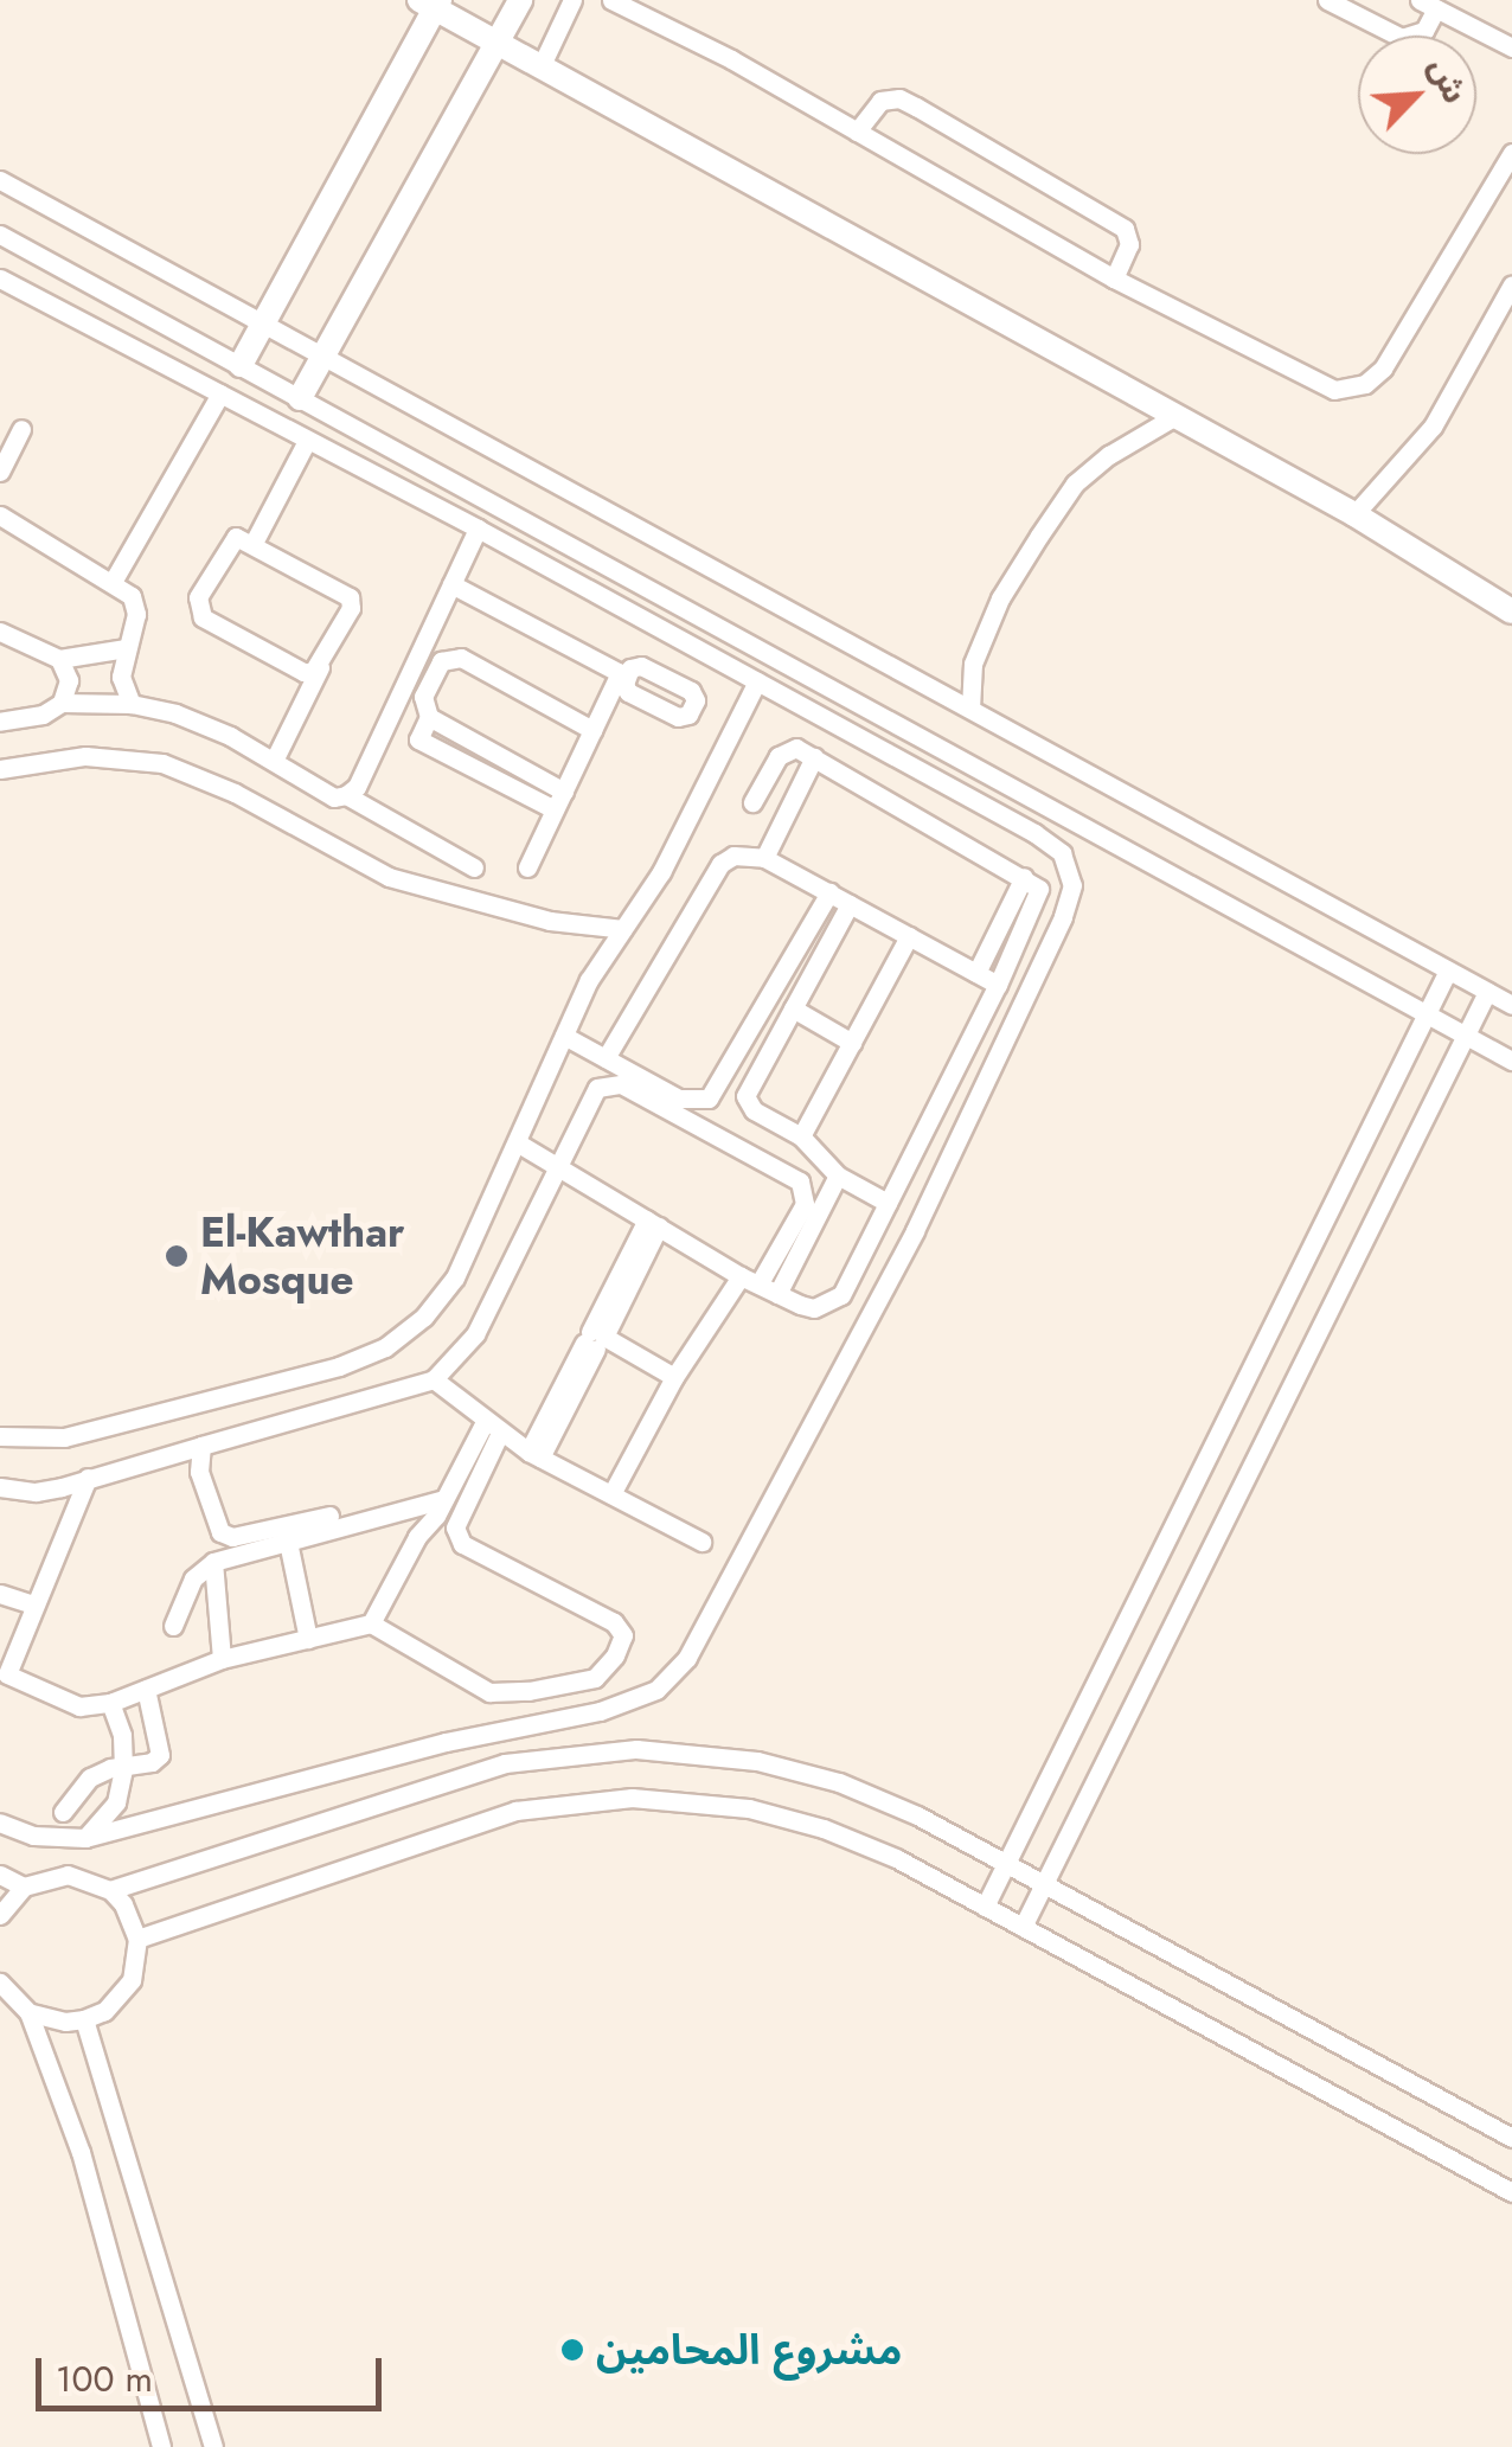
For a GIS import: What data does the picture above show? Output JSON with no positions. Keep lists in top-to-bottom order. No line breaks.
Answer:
{"places":["El-Kawthar Mosque","مشروع المحامين"],"scale_bar":"100 m","north":"top right"}
